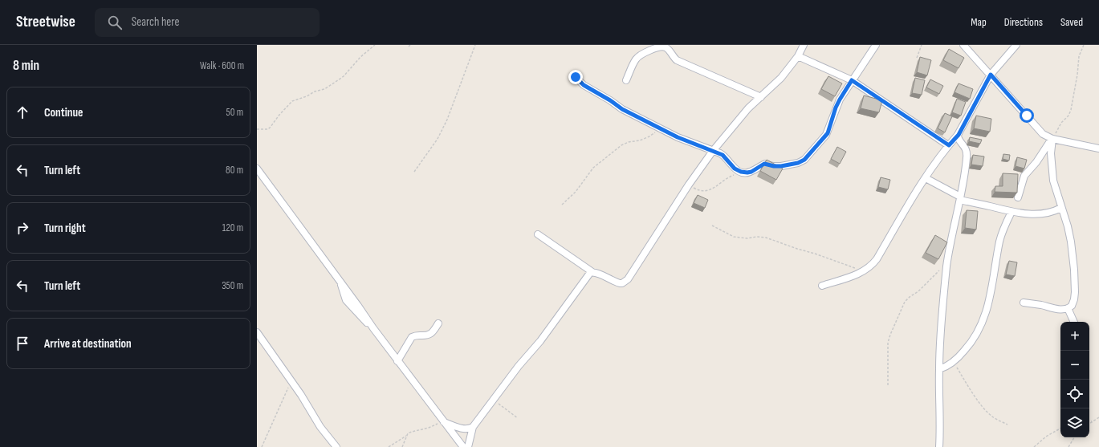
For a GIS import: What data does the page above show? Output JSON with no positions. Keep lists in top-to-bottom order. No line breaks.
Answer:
{"page":{"header":"Streetwise","search":"Search here","nav":["Map","Directions","Saved"],"heading":["8 min","Walk · 600 m"],"list":[["Continue","50 m"],["Turn left","80 m"],["Turn right","120 m"],["Turn left","350 m"],"Arrive at destination"],"map_buttons":["+","−"]}}
